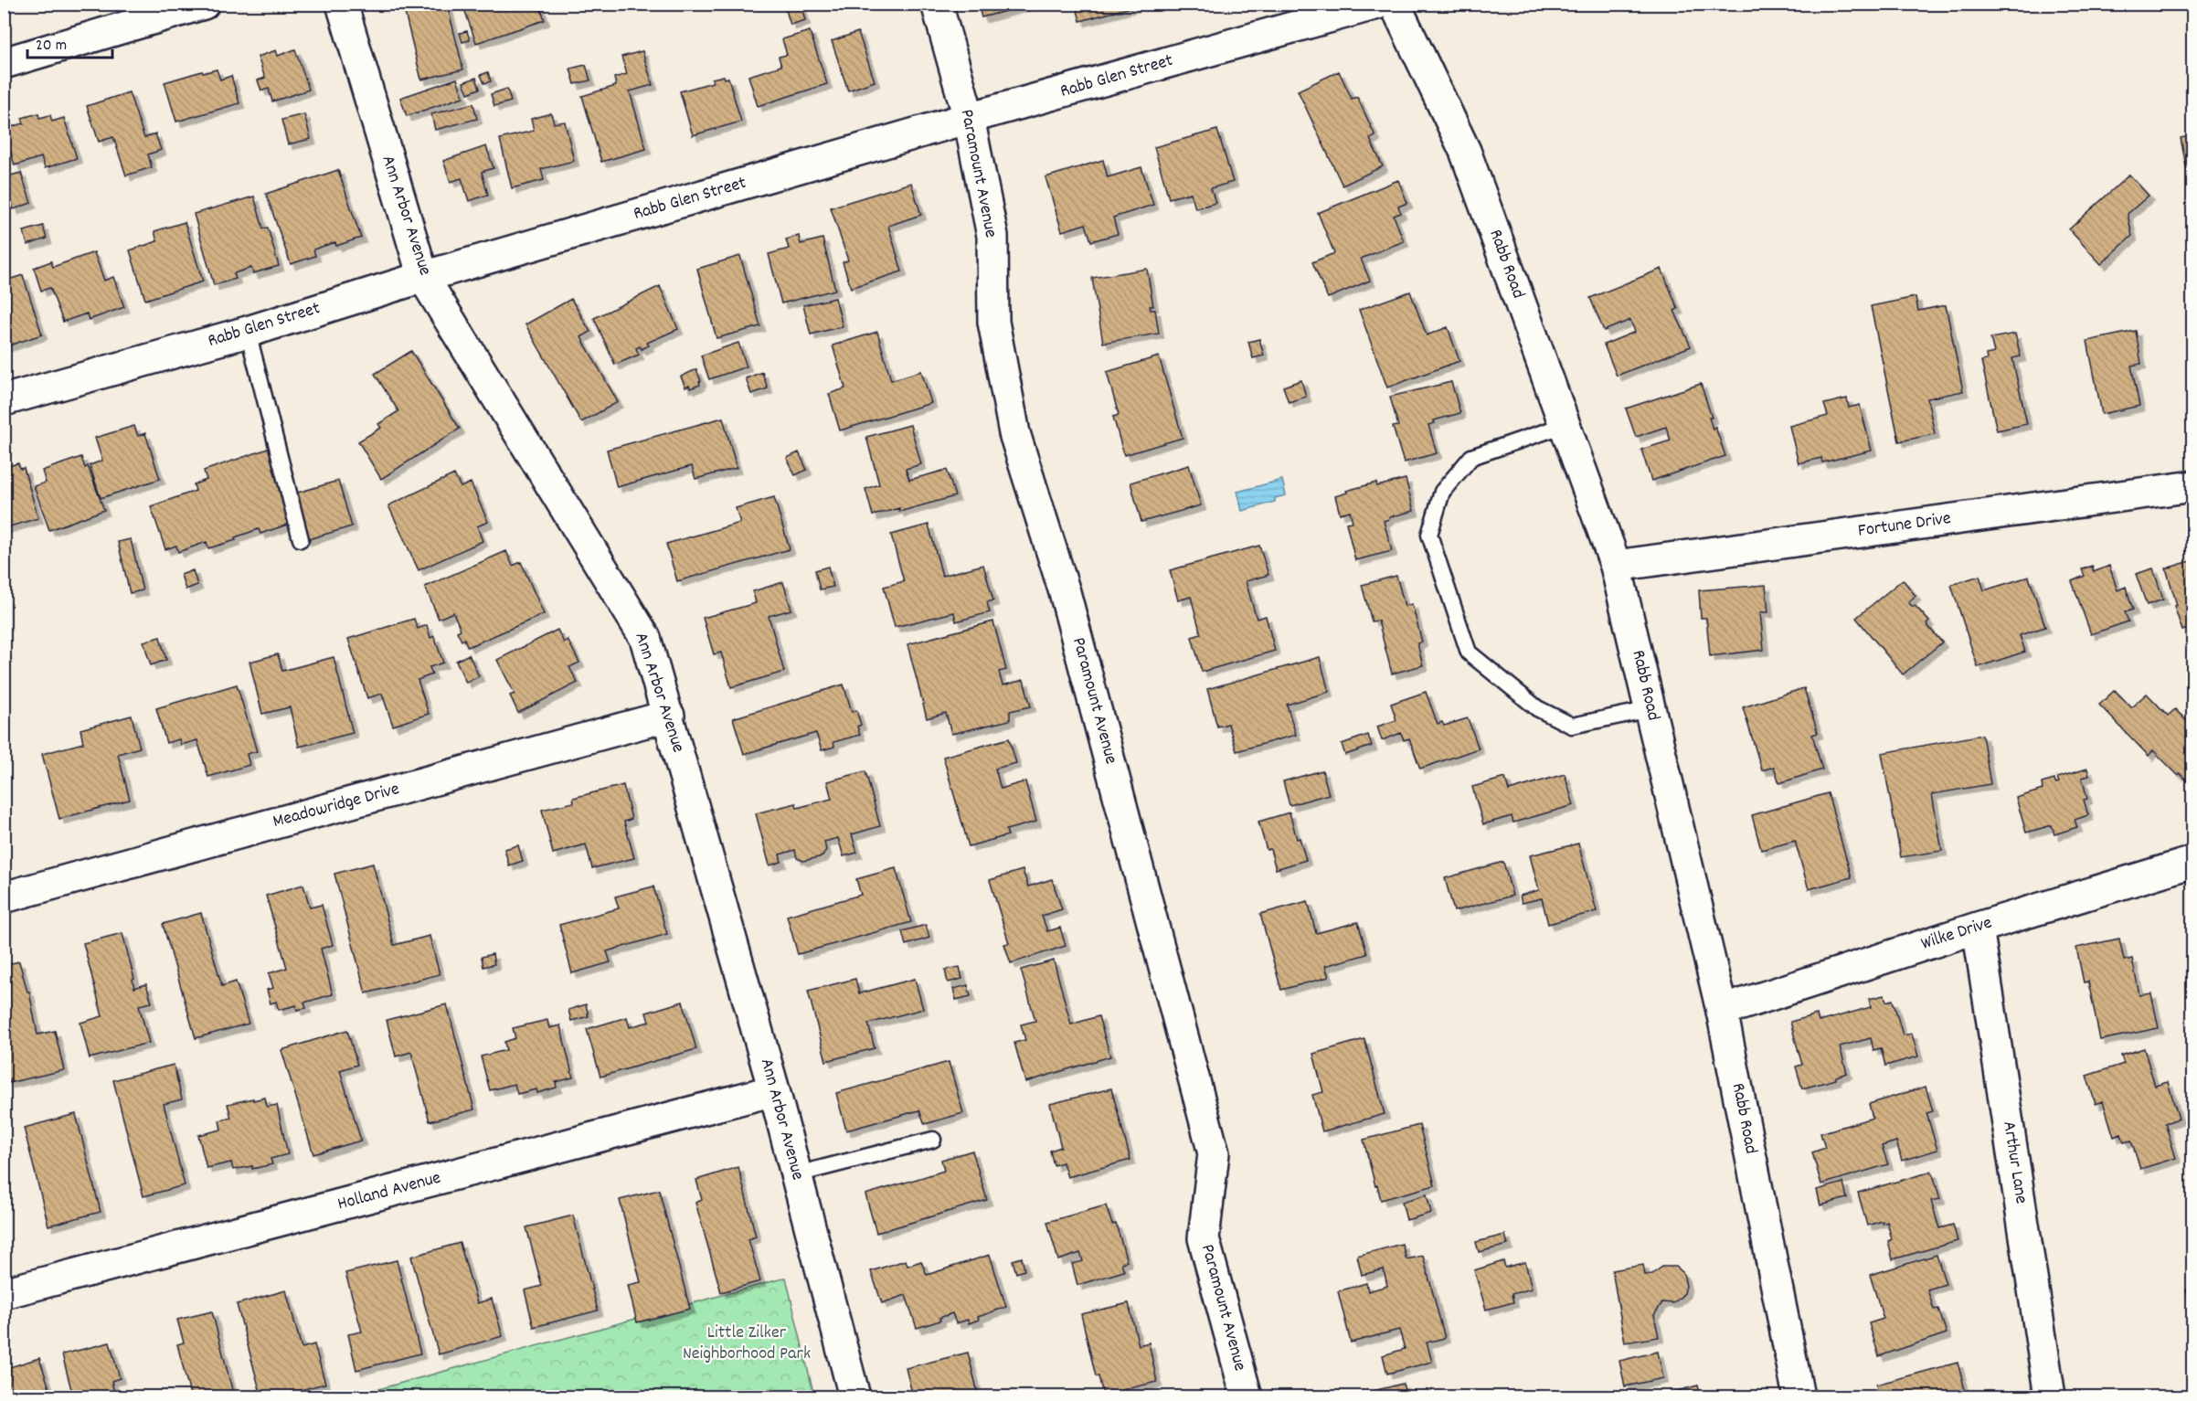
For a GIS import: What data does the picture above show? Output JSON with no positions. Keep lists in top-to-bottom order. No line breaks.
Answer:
{"streets":{"street":["Rabb Glen Street","Paramount Avenue","Ann Arbor Avenue","Rabb Road","Fortune Drive","Meadowridge Drive","Wilke Drive","Arthur Lane","Holland Avenue"]},"crossings":[["Rabb Glen Street","Paramount Avenue"],["Rabb Glen Street","Ann Arbor Avenue"],["Ann Arbor Avenue","Meadowridge Drive"],["Ann Arbor Avenue","Holland Avenue"],["Rabb Road","Fortune Drive"],["Rabb Road","Wilke Drive"],["Wilke Drive","Arthur Lane"]],"parks":["Little Zilker Neighborhood Park"],"scale_bar":"20 m"}
